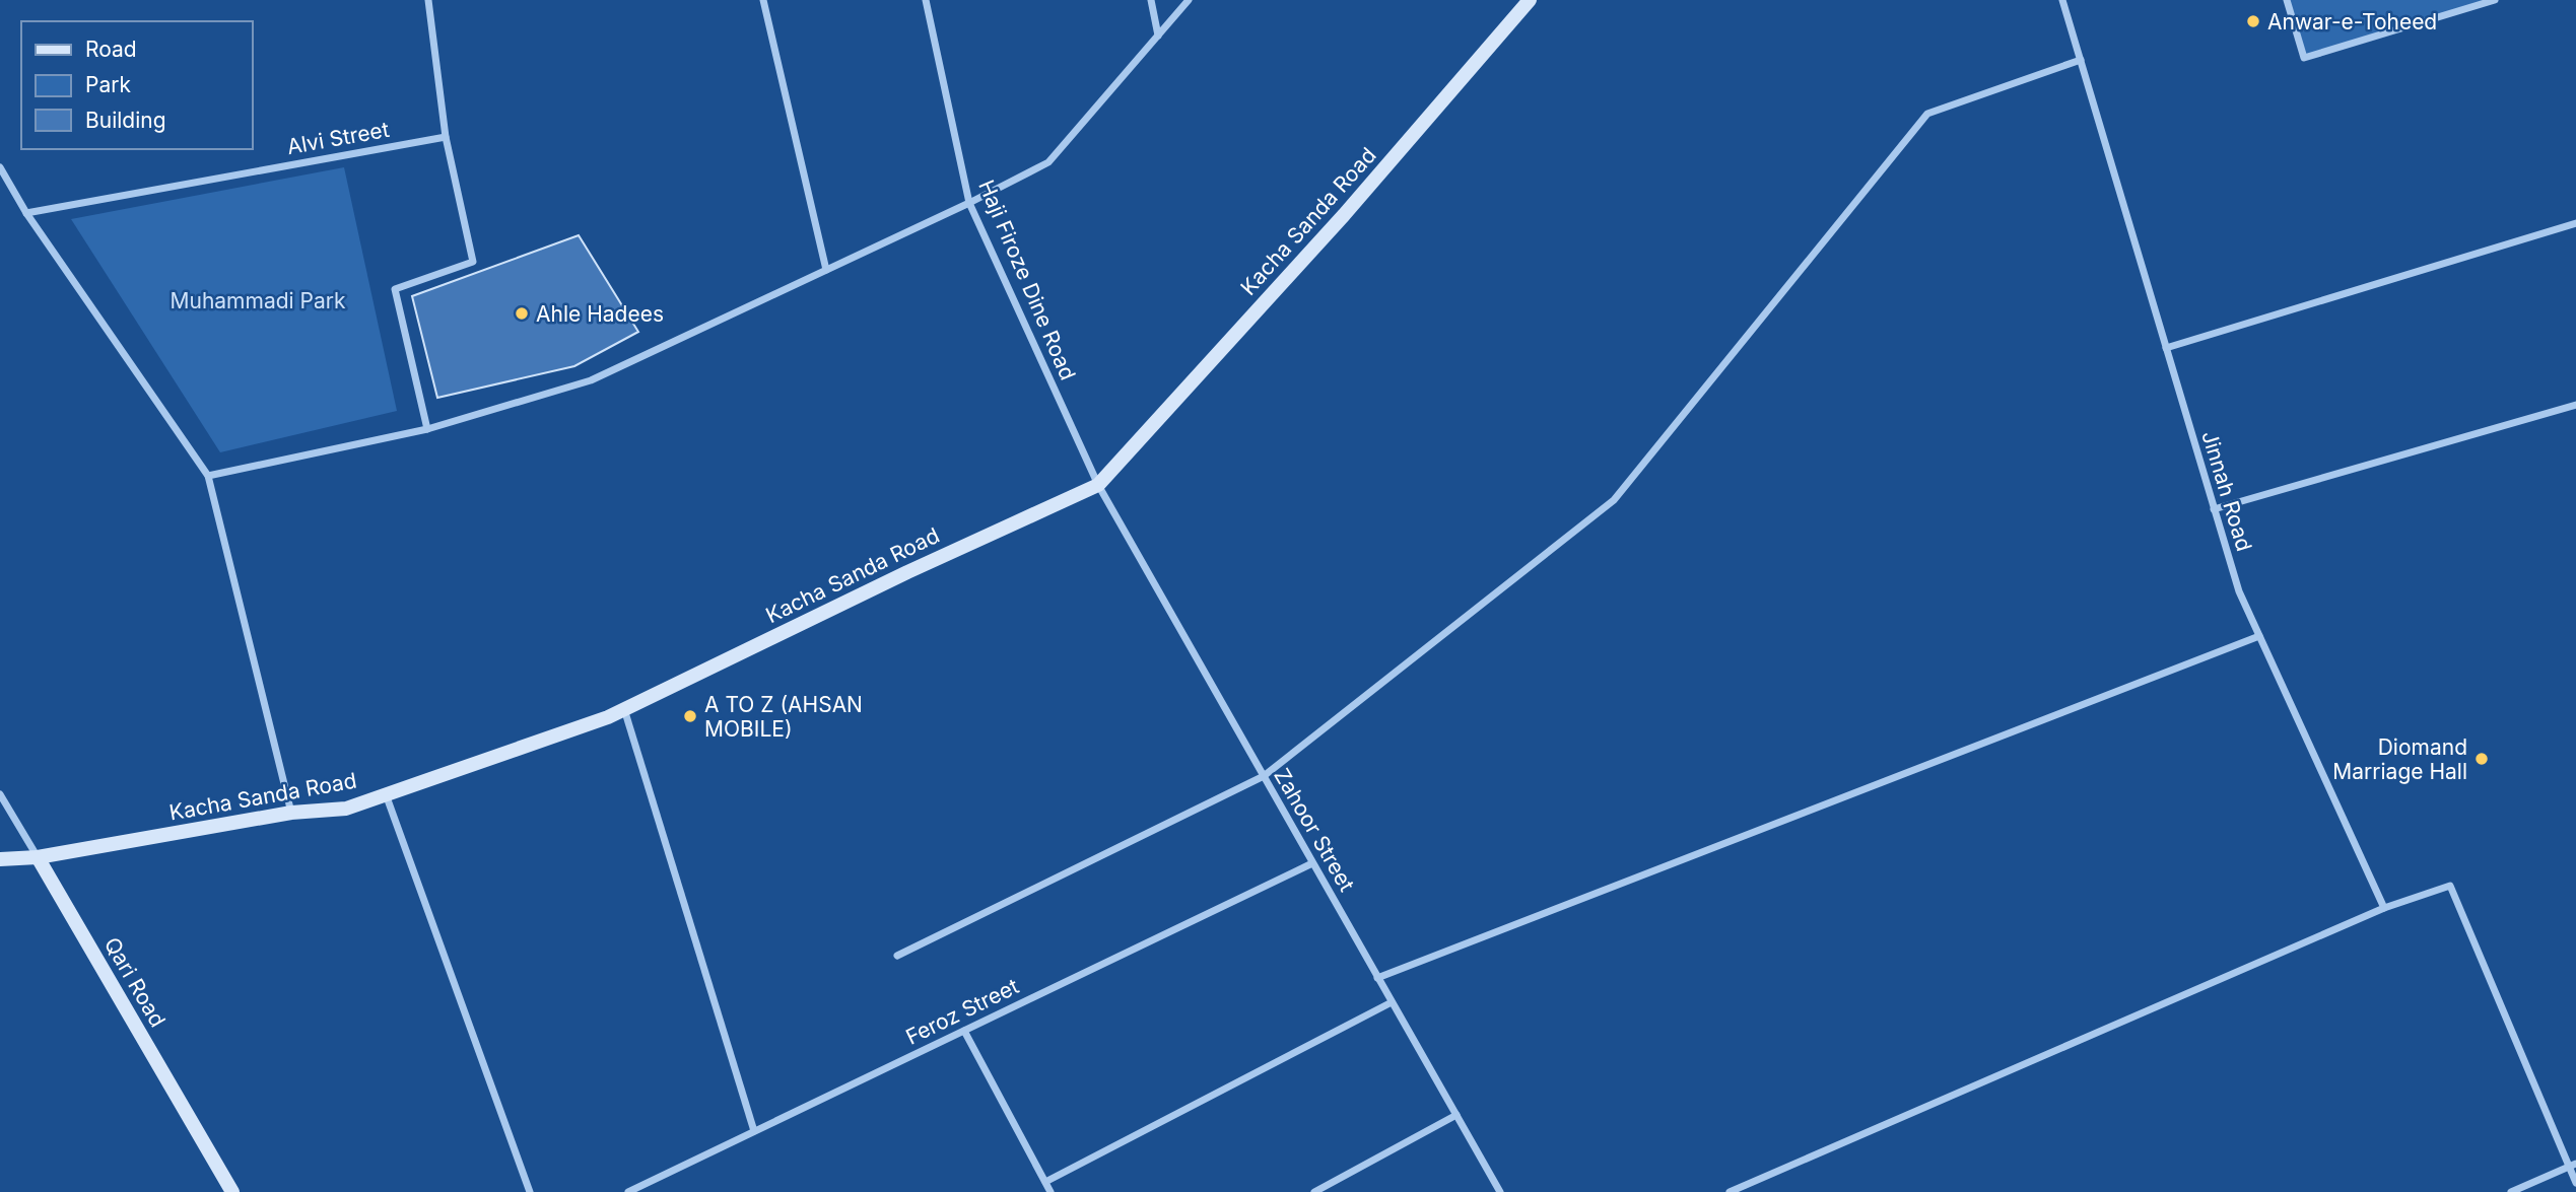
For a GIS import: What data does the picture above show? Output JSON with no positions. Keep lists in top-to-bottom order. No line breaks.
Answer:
{"streets":{"main road":["Kacha Sanda Road","Qari Road"],"street":["Alvi Street","Haji Firoze Dine Road","Jinnah Road","Zahoor Street","Feroz Street"]},"crossings":[["Kacha Sanda Road","Haji Firoze Dine Road"],["Kacha Sanda Road","Zahoor Street"],["Kacha Sanda Road","Qari Road"],["Haji Firoze Dine Road","Zahoor Street"],["Zahoor Street","Feroz Street"]],"parks":["Muhammadi Park"],"places":["Anwar-e-Toheed","Ahle Hadees","A TO Z (AHSAN MOBILE)","Diomand Marriage Hall"],"legend":["Road","Park","Building"]}
